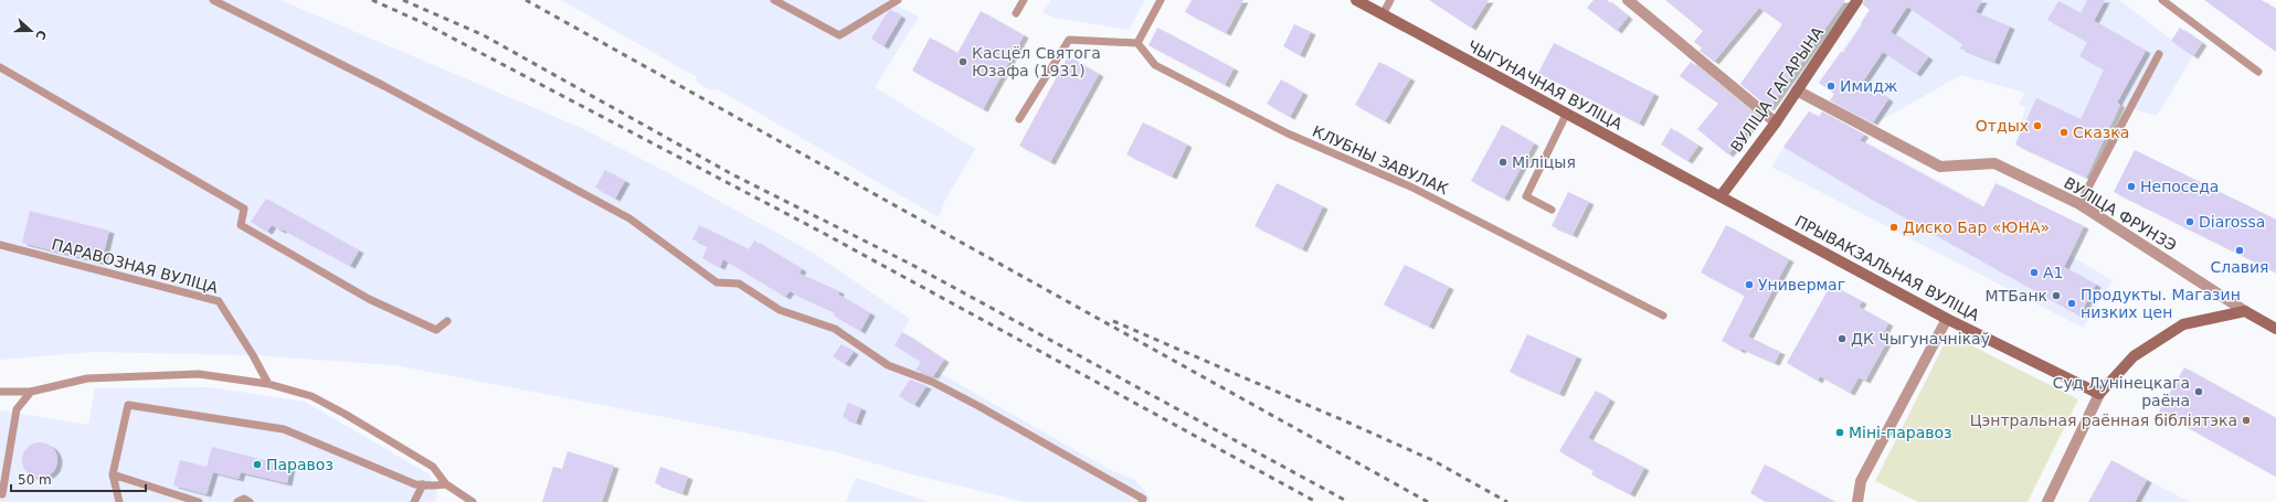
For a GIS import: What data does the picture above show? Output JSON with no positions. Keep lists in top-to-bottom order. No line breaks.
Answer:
{"streets":{"street":["ЧЫГУНАЧНАЯ ВУЛІЦА","ВУЛІЦА ГАГАРЫНА","ВУЛІЦА ФРУНЗЭ","ПРЫВАКЗАЛЬНАЯ ВУЛІЦА"],"lane":["КЛУБНЫ ЗАВУЛАК","ПАРАВОЗНАЯ ВУЛІЦА"]},"crossings":[["ЧЫГУНАЧНАЯ ВУЛІЦА","ВУЛІЦА ГАГАРЫНА"],["ЧЫГУНАЧНАЯ ВУЛІЦА","ПРЫВАКЗАЛЬНАЯ ВУЛІЦА"],["ВУЛІЦА ГАГАРЫНА","ВУЛІЦА ФРУНЗЭ"],["ВУЛІЦА ГАГАРЫНА","ПРЫВАКЗАЛЬНАЯ ВУЛІЦА"]],"places":["Касцёл Святога Юзафа (1931)","Имидж","Отдых","Сказка","Міліцыя","Непоседа","Diarossa","Диско Бар «ЮНА»","Славия","A1","Универмаг","МТБанк","Продукты. Магазин низких цен","ДК Чыгуначнікаў","Суд Лунінецкага раёна","Цэнтральная раённая бібліятэка","Міні-паравоз","Паравоз"],"scale_bar":"50 m","north":"right"}
